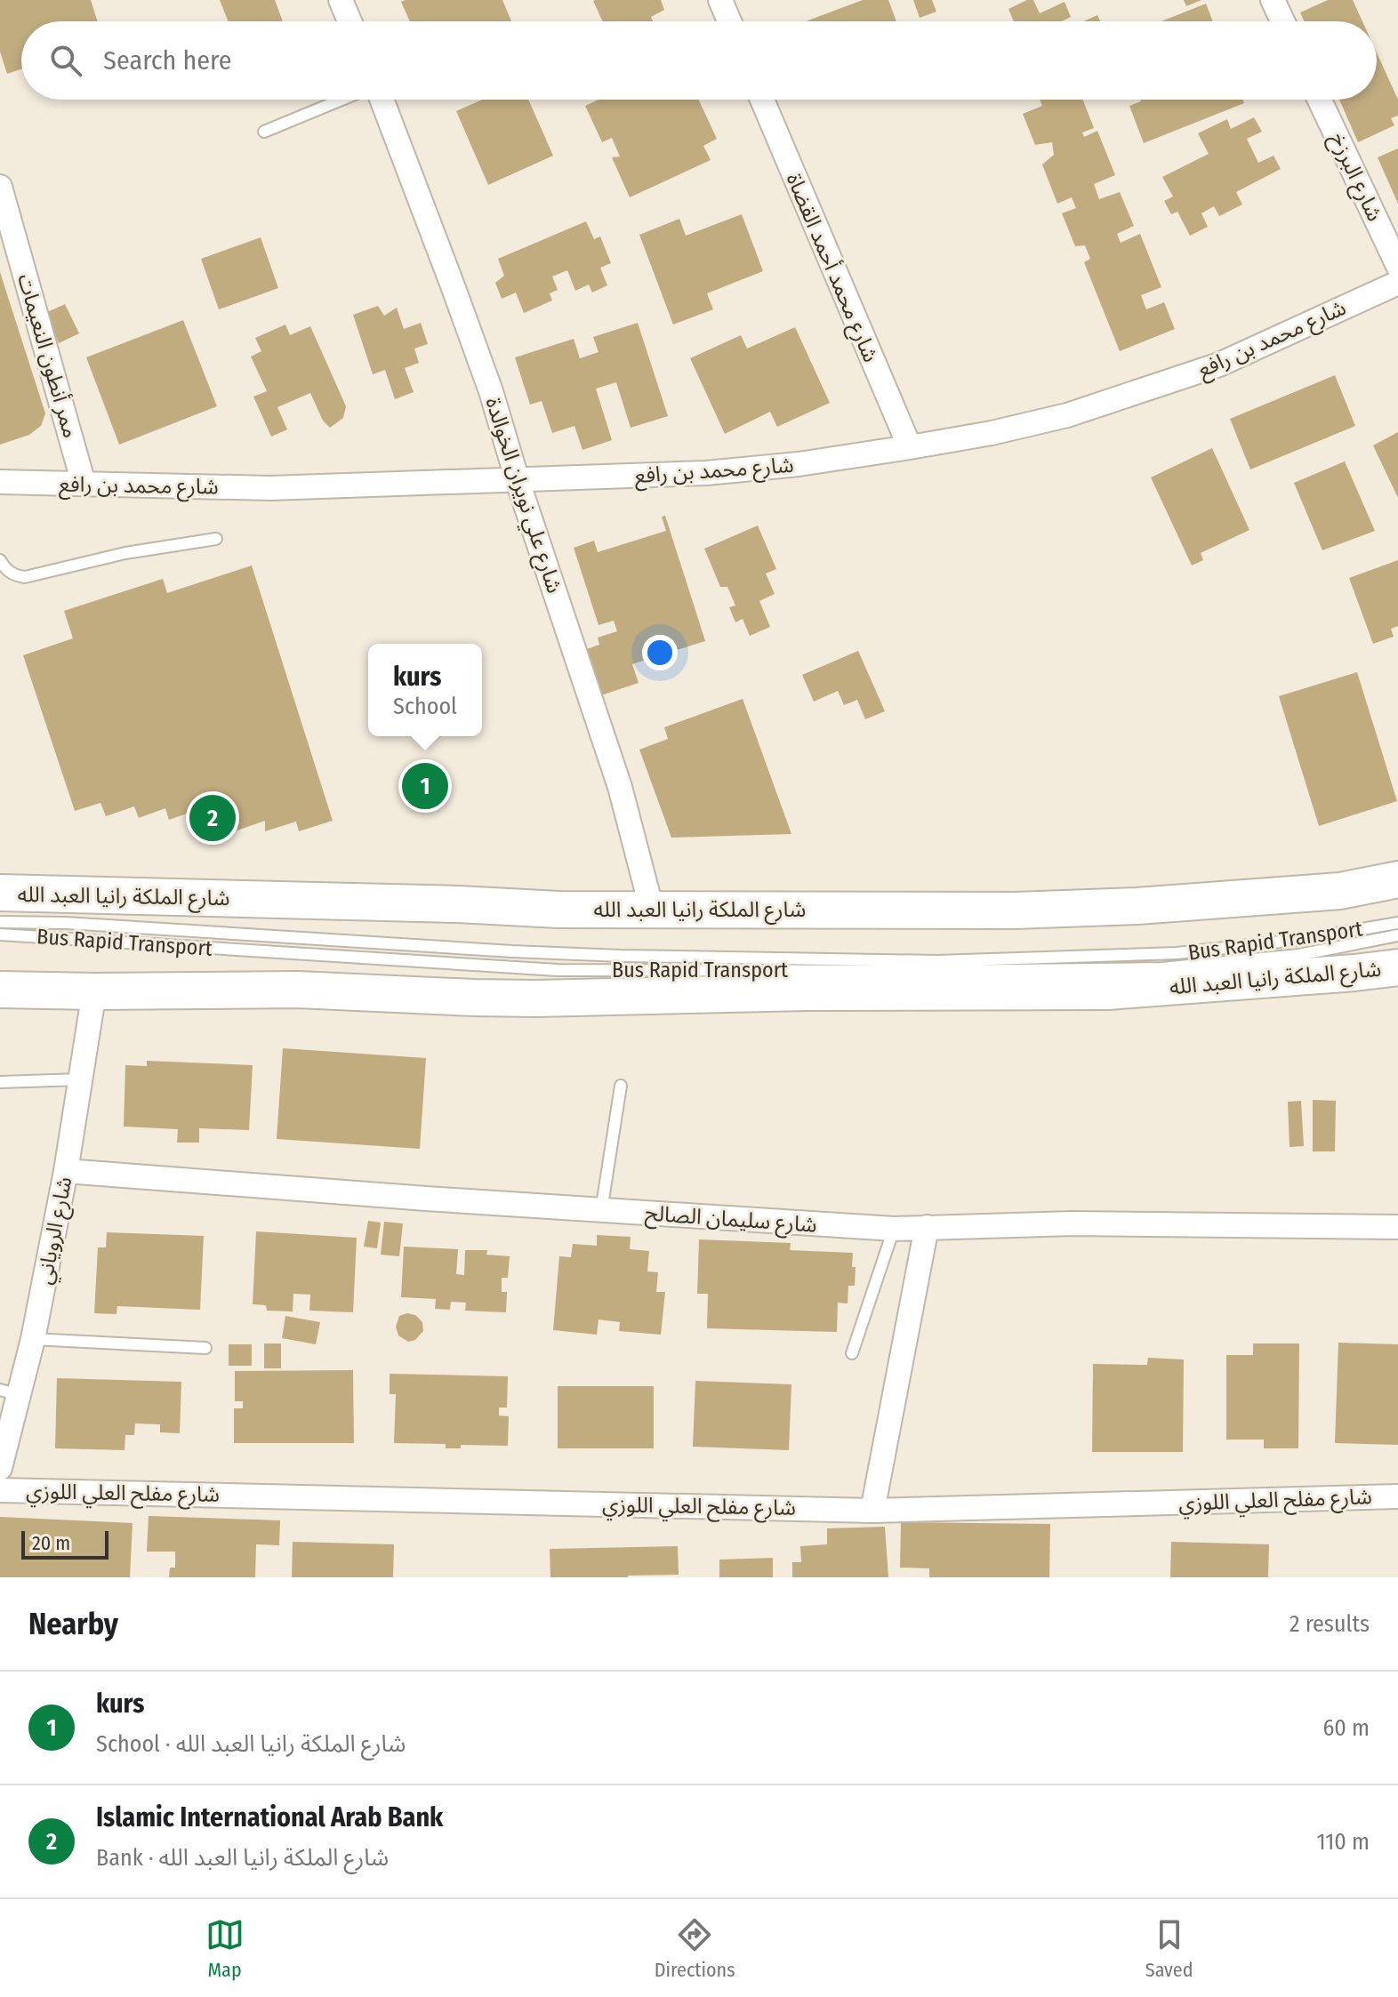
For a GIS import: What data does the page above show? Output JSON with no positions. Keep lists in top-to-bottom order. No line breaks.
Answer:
{"streets":{"main road":["شارع الملكة رانيا العبد الله"],"street":["شارع البرزخ","شارع محمد أحمد القضاة","شارع محمد بن رافع","ممر أنطون النعيمات","شارع علي نويران الخوالدة","شارع سليمان الصالح","شارع الروياني","شارع مفلح العلي اللوزي"],"lane":["Bus Rapid Transport"]},"crossings":[["شارع محمد أحمد القضاة","شارع محمد بن رافع"],["شارع محمد بن رافع","ممر أنطون النعيمات"],["شارع محمد بن رافع","شارع علي نويران الخوالدة"],["شارع علي نويران الخوالدة","شارع الملكة رانيا العبد الله"],["شارع الملكة رانيا العبد الله","Bus Rapid Transport"],["شارع الملكة رانيا العبد الله","شارع الروياني"],["شارع سليمان الصالح","شارع الروياني"]],"scale_bar":"20 m","page":{"search":"Search here","popup":["kurs","School"],"pins":["1","2"],"scale":"20 m","heading":["Nearby","2 results"],"list":[{"mark":"1","name":"kurs","note":"School · شارع الملكة رانيا العبد الله","value":"60 m"},{"mark":"2","name":"Islamic International Arab Bank","note":"Bank · شارع الملكة رانيا العبد الله","value":"110 m"}],"nav":["Map","Directions","Saved"]}}
